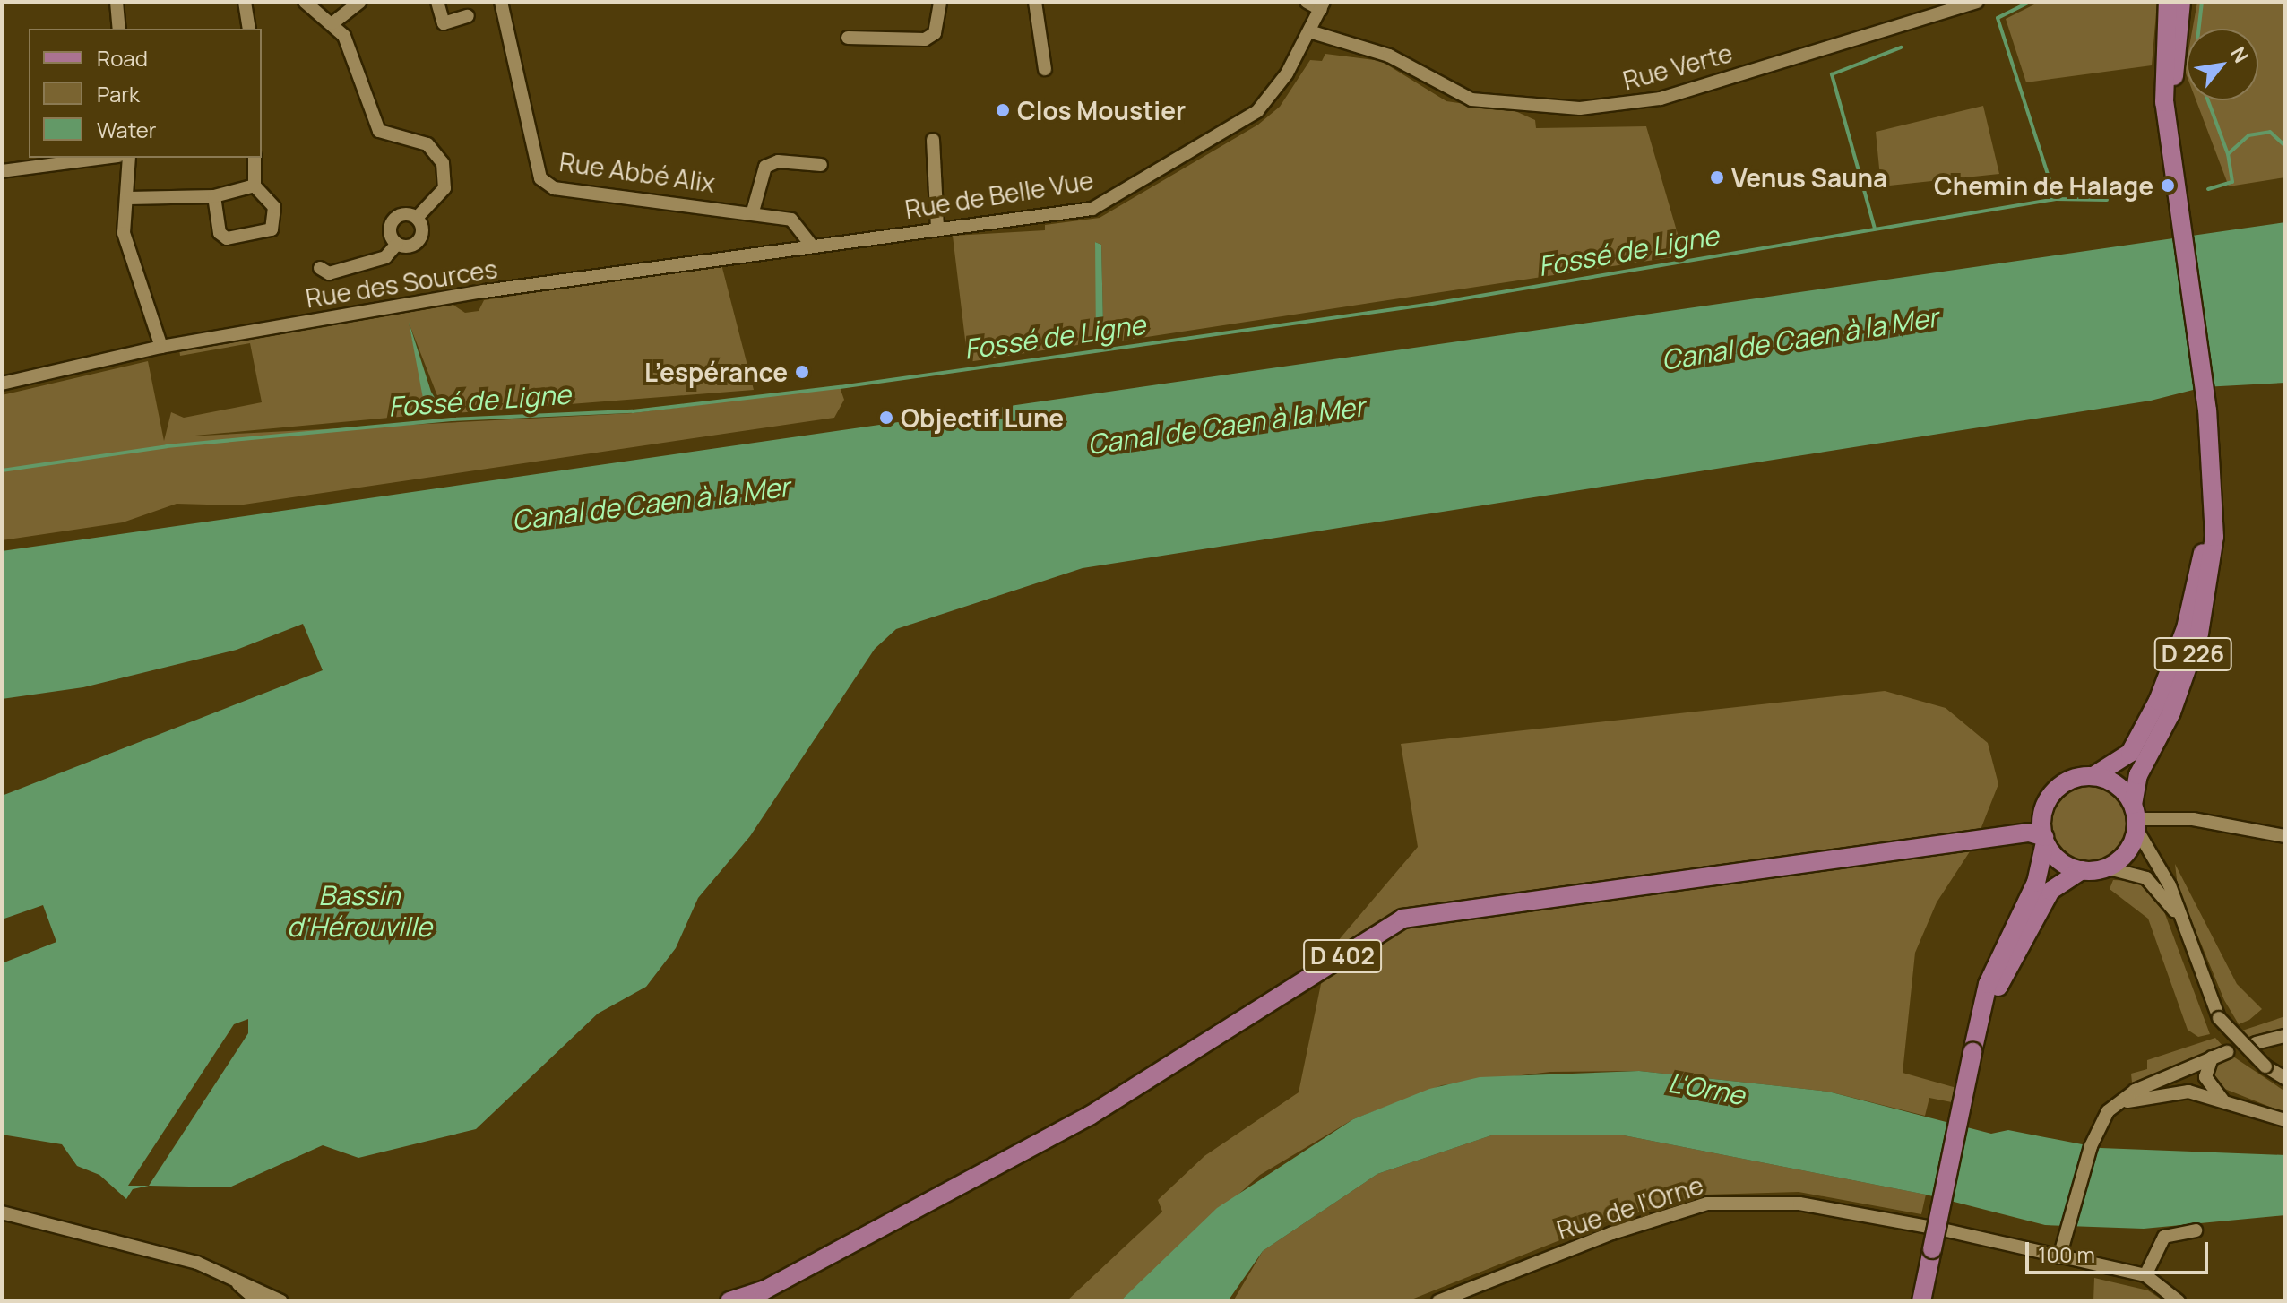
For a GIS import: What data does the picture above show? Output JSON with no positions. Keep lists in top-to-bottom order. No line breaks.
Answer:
{"streets":{"main road":["D 226","D 402"],"street":["Rue Verte","Rue Abbé Alix","Rue de Belle Vue","Rue des Sources","Rue de l'Orne"]},"crossings":[["Rue Verte","Rue de Belle Vue"],["Rue Abbé Alix","Rue de Belle Vue"],["Rue Abbé Alix","Rue des Sources"],["Rue de Belle Vue","Rue des Sources"],["D 226","D 402"]],"water":["Fossé de Ligne","Canal de Caen à la Mer","Bassin d'Hérouville","L'Orne"],"places":["Clos Moustier","Venus Sauna","Chemin de Halage","L’espérance","Objectif Lune"],"legend":["Road","Park","Water"],"scale_bar":"100 m","north":"top right"}
